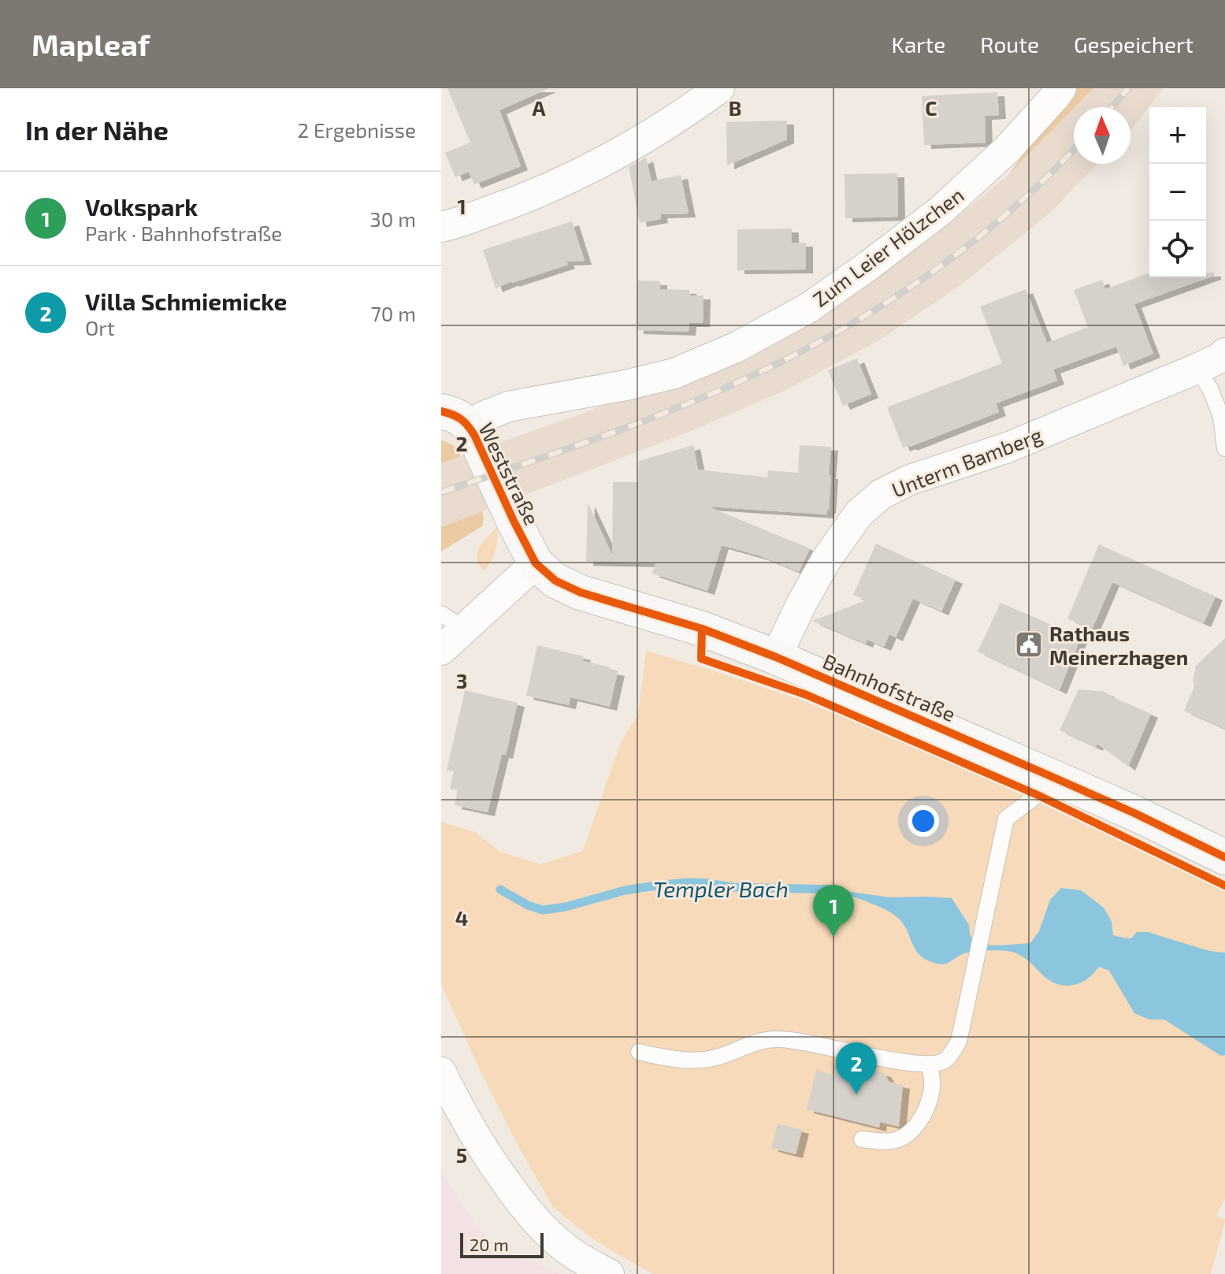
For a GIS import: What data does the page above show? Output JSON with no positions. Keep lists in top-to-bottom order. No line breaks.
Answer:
{"streets":{"main road":["Weststraße","Bahnhofstraße"],"street":["Zum Leier Hölzchen","Unterm Bamberg"]},"crossings":[["Zum Leier Hölzchen","Weststraße"],["Unterm Bamberg","Bahnhofstraße"],["Weststraße","Bahnhofstraße"]],"water":["Templer Bach"],"places":{"public building":["Rathaus Meinerzhagen"]},"scale_bar":"20 m","north":"top","page":{"header":"Mapleaf","nav":["Karte","Route","Gespeichert"],"heading":["In der Nähe","2 Ergebnisse"],"map_buttons":["+","−"],"list":[{"mark":"1","name":"Volkspark","note":"Park · Bahnhofstraße","value":"30 m"},{"mark":"2","name":"Villa Schmiemicke","note":"Ort","value":"70 m"}],"pins":["1","2"],"scale":"20 m"},"grid":{"columns":["A","B","C"],"rows":["1","2","3","4","5"]}}
